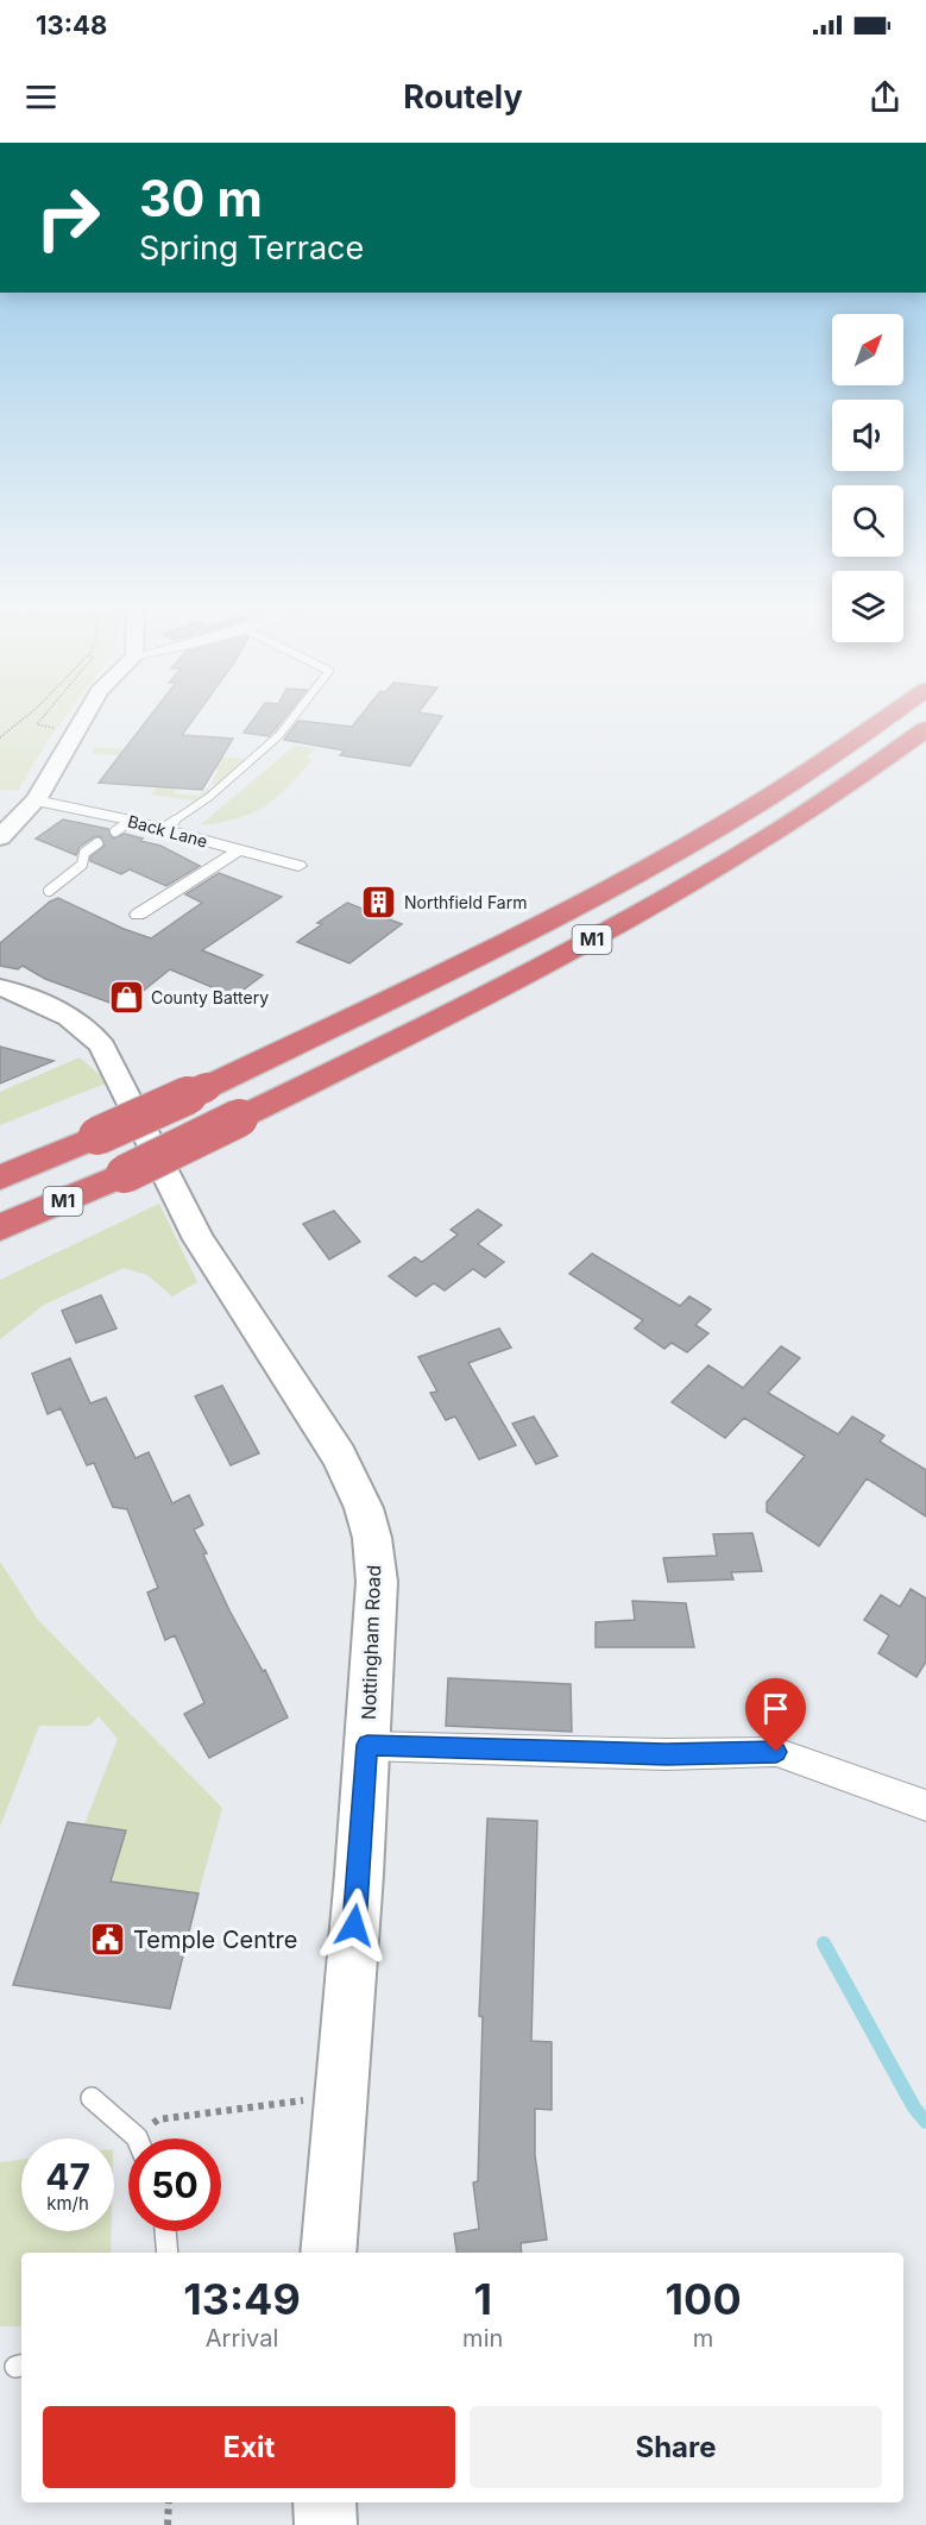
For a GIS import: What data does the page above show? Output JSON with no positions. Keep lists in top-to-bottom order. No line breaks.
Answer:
{"streets":{"highway":["M1"],"main road":["Nottingham Road"],"street":["Back Lane"]},"places":{"building":["Northfield Farm"],"shop":["County Battery"],"public building":["Temple Centre"]},"north":"top right","page":{"status":"13:48","header":"Routely","turn":["30 m","Spring Terrace"],"speed":"47 km/h","limit":"50","eta":["13:49","Arrival","1","min","100","m"],"buttons":["Exit","Share"]}}
